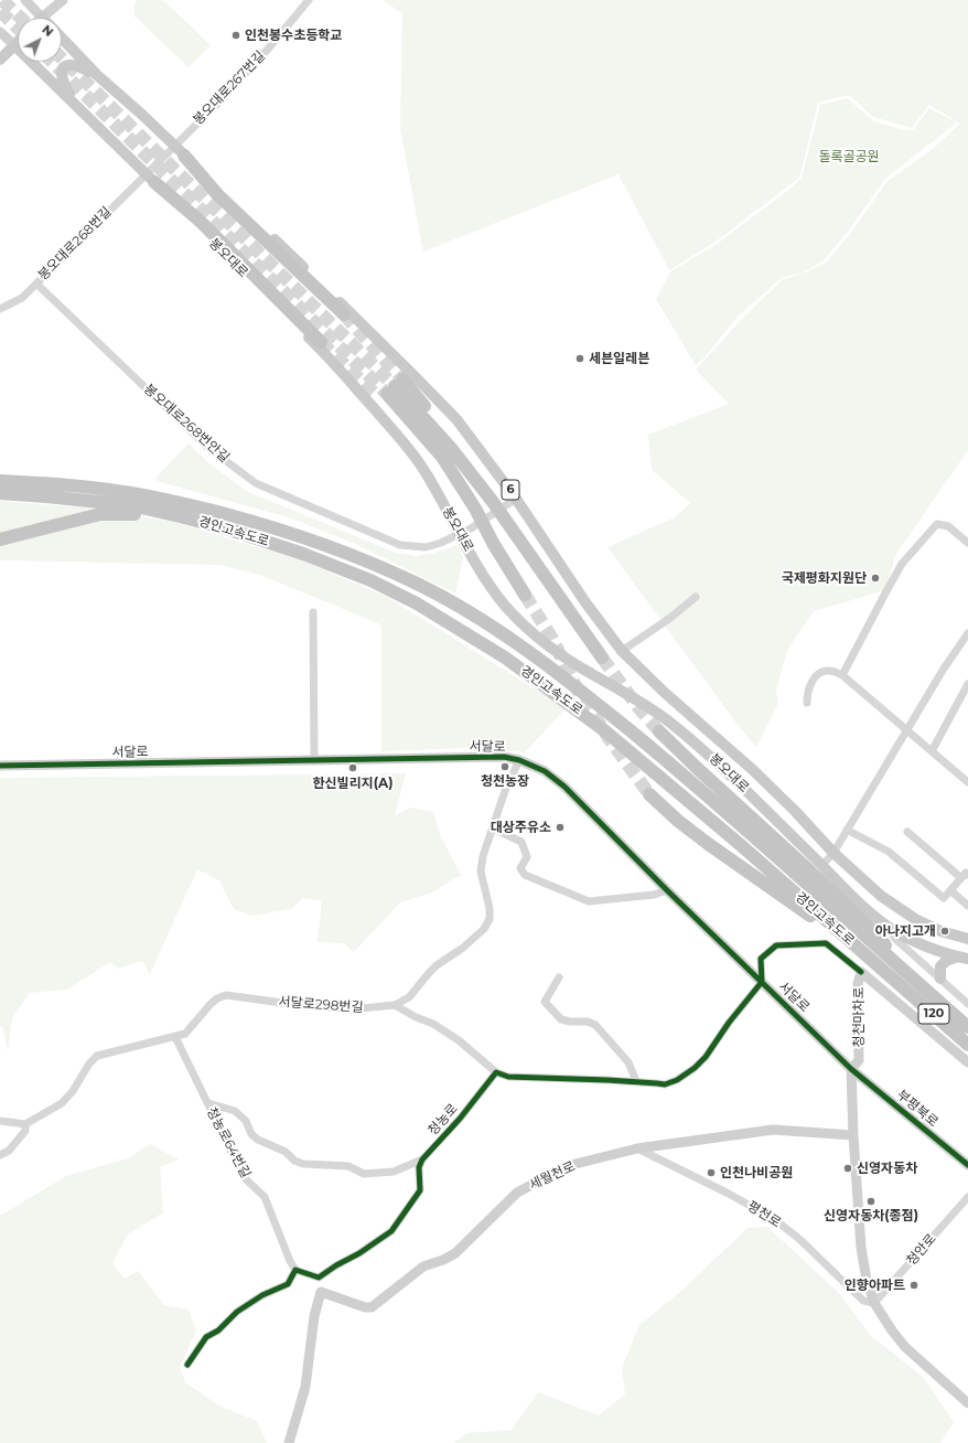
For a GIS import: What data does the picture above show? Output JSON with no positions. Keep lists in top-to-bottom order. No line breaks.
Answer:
{"streets":{"highway":["봉오대로","경인고속도로","120"],"main road":["6"],"street":["봉오대로267번길","봉오대로268번길","봉오대로268번안길","서달로","서달로298번길","청천마차로","부평북로","청농로","청농로64번길","세월천로","평천로","청안로"]},"crossings":[["봉오대로267번길","봉오대로268번길"],["봉오대로267번길","봉오대로"],["봉오대로268번길","봉오대로"],["봉오대로268번길","봉오대로268번안길"],["봉오대로","봉오대로268번안길"],["서달로","서달로298번길"],["서달로","청천마차로"],["서달로","부평북로"],["서달로298번길","청농로64번길"],["청천마차로","부평북로"],["세월천로","평천로"],["평천로","청안로"]],"parks":["돌록골공원"],"places":["인천봉수초등학교","세븐일레븐","국제평화지원단","청천농장","한신빌리지(A)","대상주유소","아나지고개","신영자동차","인천나비공원","신영자동차(종점)","인향아파트"],"north":"top right"}
